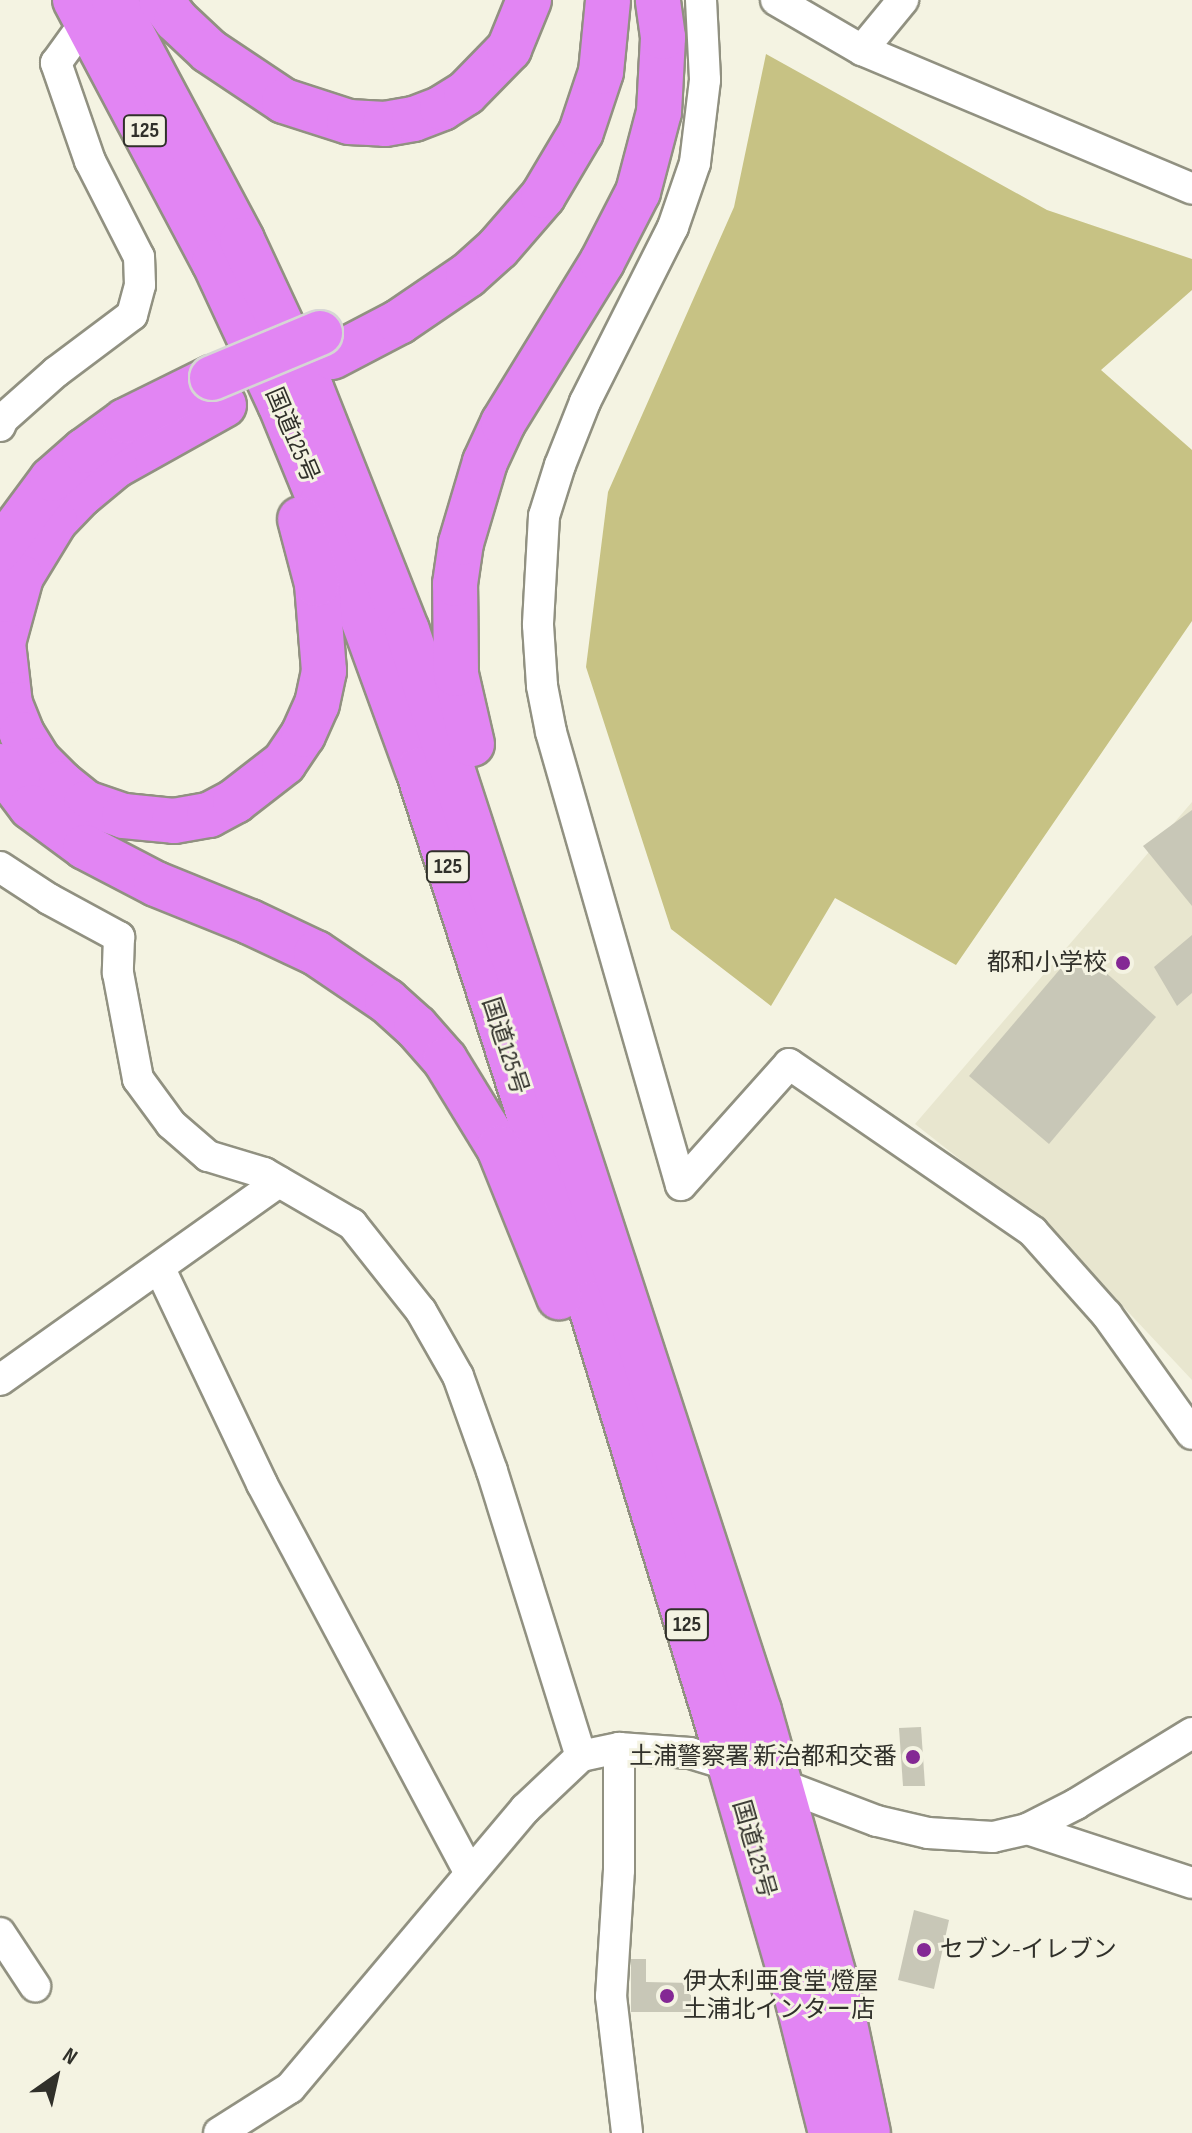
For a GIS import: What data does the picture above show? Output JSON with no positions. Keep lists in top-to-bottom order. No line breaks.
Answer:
{"streets":{"highway":["125","国道125号"]},"places":["都和小学校","土浦警察署 新治都和交番","セブン-イレブン","伊太利亜食堂 燈屋 土浦北インター店"],"north":"top right"}
